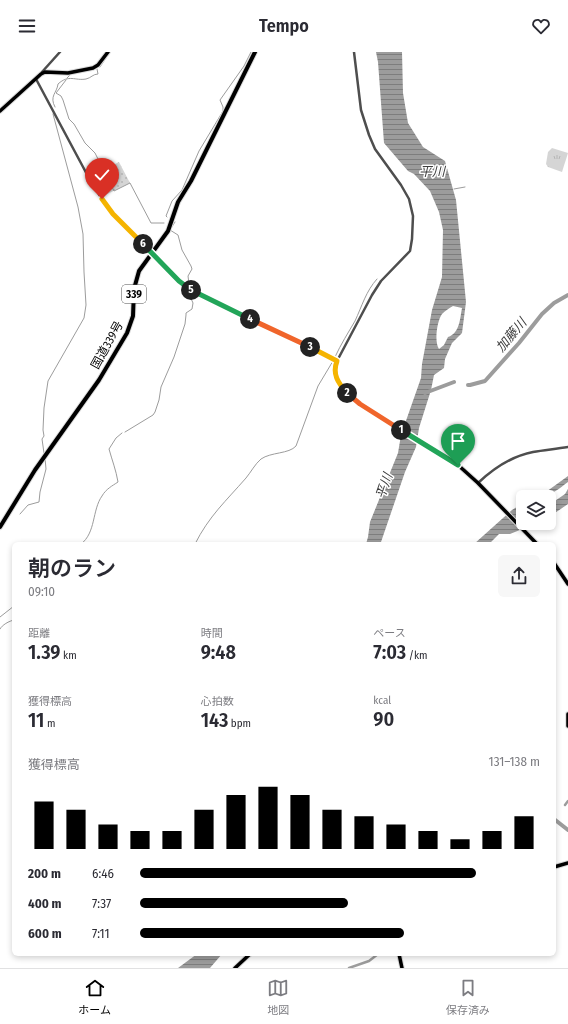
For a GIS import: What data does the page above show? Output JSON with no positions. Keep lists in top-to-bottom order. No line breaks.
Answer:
{"streets":{"highway":["339","国道339号"]},"water":["平川","加藤川"],"page":{"header":"Tempo","pins":["6","5","4","3","2","1"],"heading":["朝のラン","09:10"],"stats":[["距離","1.39 km"],["時間","9:48"],["ペース","7:03 /km"],["獲得標高","11 m"],["心拍数","143 bpm"],["kcal","90"]],"chart":["獲得標高","131–138 m"],"list":[{"name":"200 m","note":"6:46"},{"name":"400 m","note":"7:37"},{"name":"600 m","note":"7:11"}],"tabs":["ホーム","地図","保存済み"]}}
